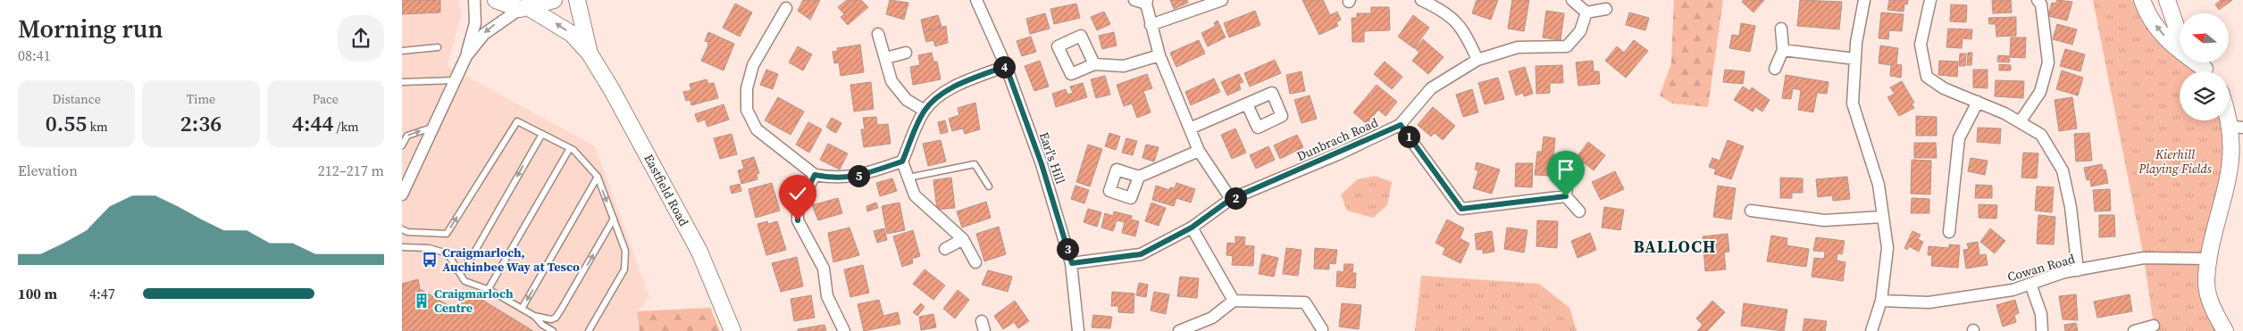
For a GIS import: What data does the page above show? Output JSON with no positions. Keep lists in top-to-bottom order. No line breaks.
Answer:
{"streets":{"street":["Dunbrach Road","Earl's Hill","Eastfield Road","Cowan Road"]},"crossings":[["Dunbrach Road","Earl's Hill"]],"districts":["BALLOCH"],"parks":["Kierhill Playing Fields"],"places":{"bus stop":["Craigmarloch, Auchinbee Way at Tesco"],"building":["Craigmarloch Centre"]},"north":"left","page":{"heading":["Morning run","08:41"],"pins":["4","1","5","2","3"],"stats":[["Distance","0.55 km"],["Time","2:36"],["Pace","4:44 /km"]],"chart":["Elevation","212–217 m"],"list":[{"name":"100 m","note":"4:47"}]}}
